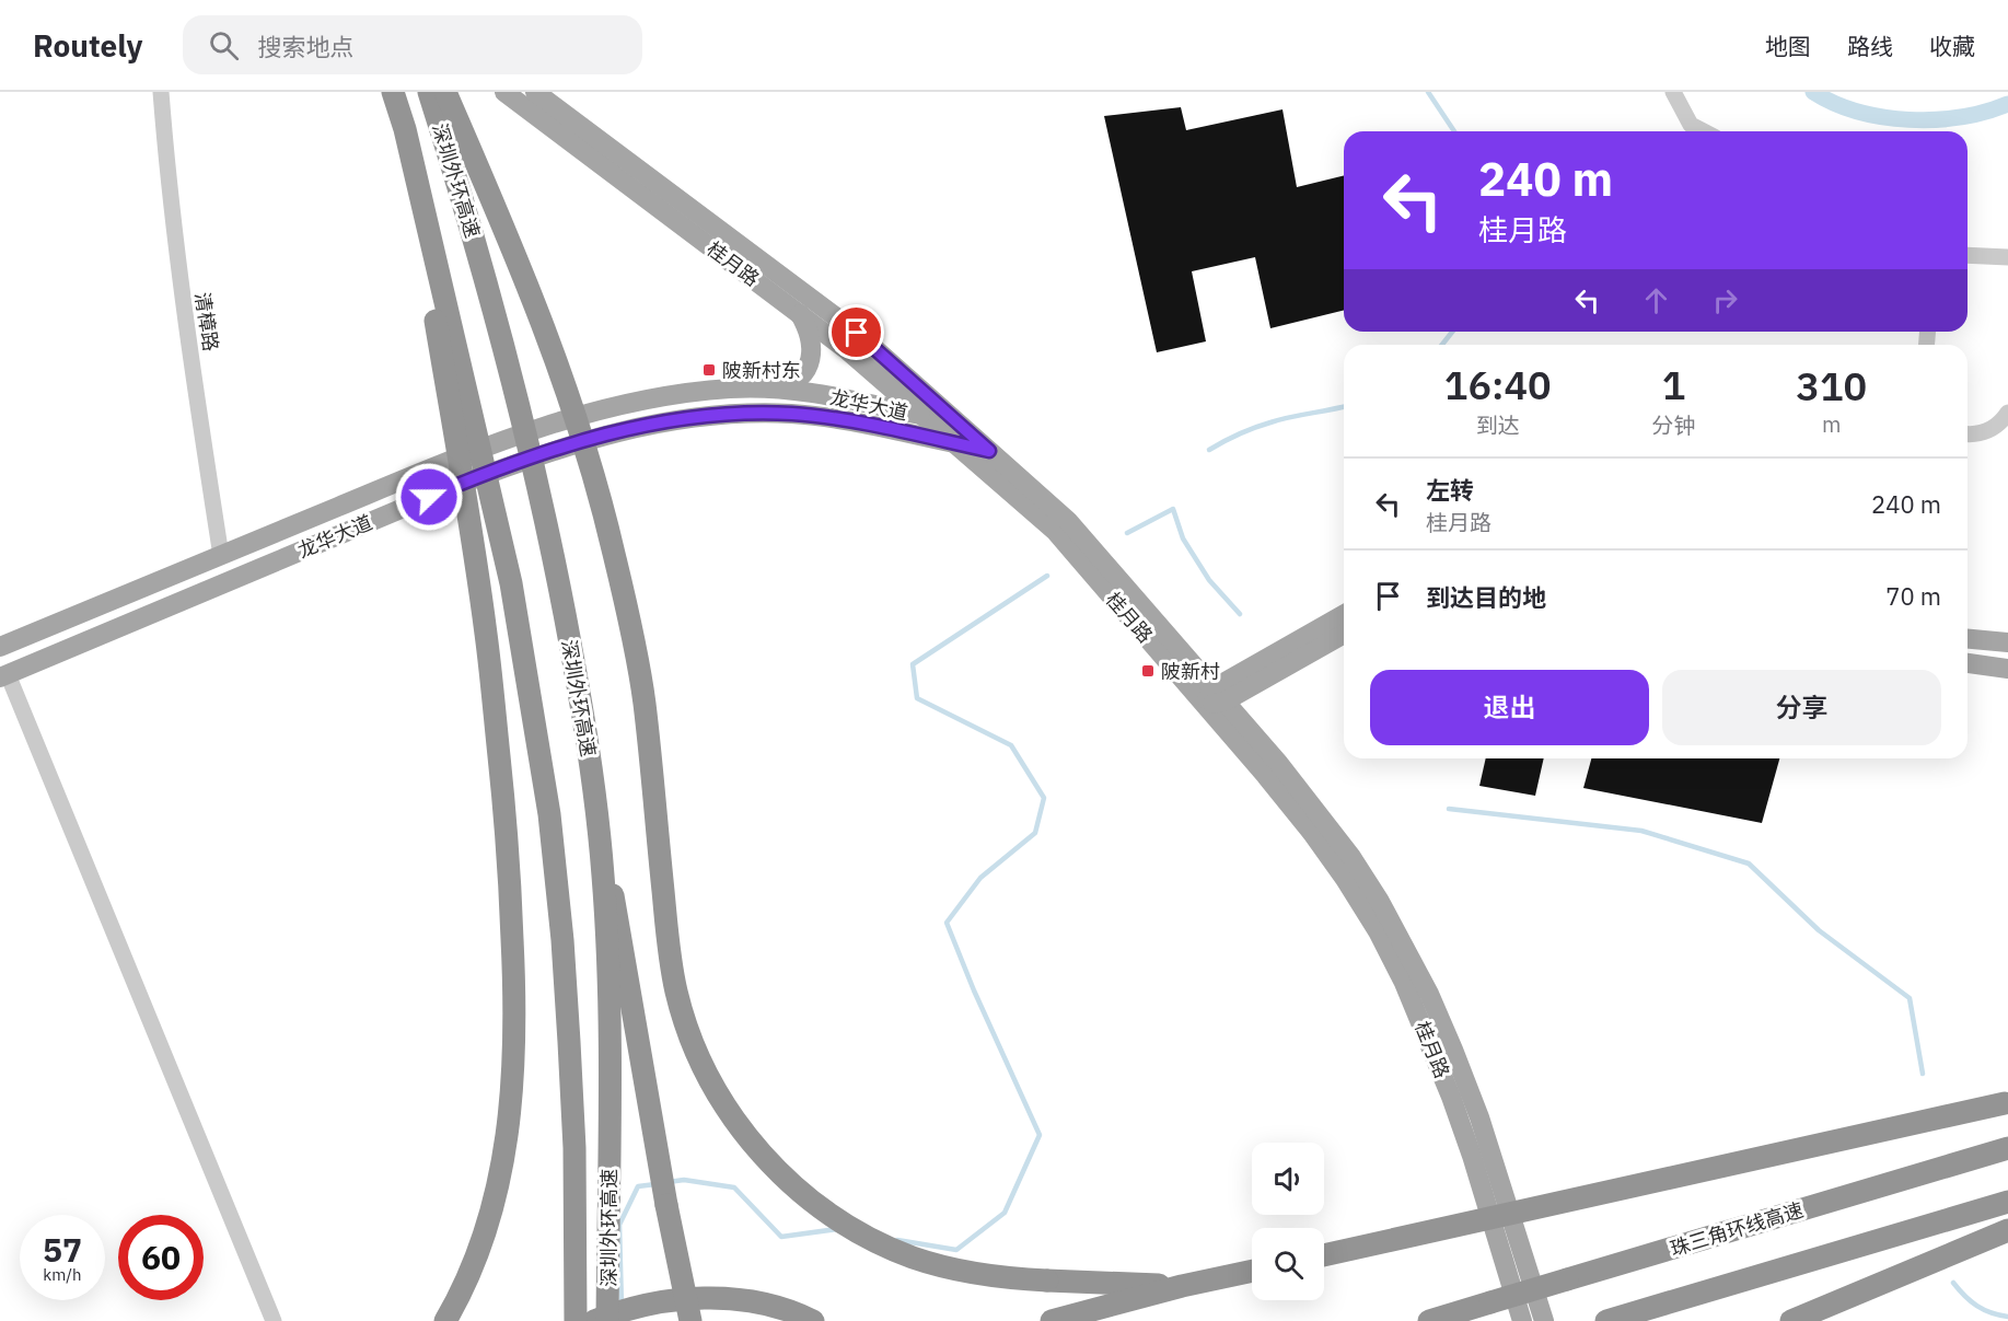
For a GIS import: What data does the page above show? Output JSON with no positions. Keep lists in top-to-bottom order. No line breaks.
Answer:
{"streets":{"highway":["深圳外环高速","珠三角环线高速"],"main road":["桂月路","龙华大道"],"street":["清樟路"]},"crossings":[["桂月路","龙华大道"],["清樟路","龙华大道"]],"places":{"transit":["陂新村东","陂新村"]},"page":{"header":"Routely","search":"搜索地点","nav":["地图","路线","收藏"],"turn":["240 m","桂月路"],"eta":["16:40","到达","1","分钟","310","m"],"list":[{"name":"左转","note":"桂月路","value":"240 m"},{"name":"到达目的地","value":"70 m"}],"buttons":["退出","分享"],"speed":"57 km/h","limit":"60"}}
